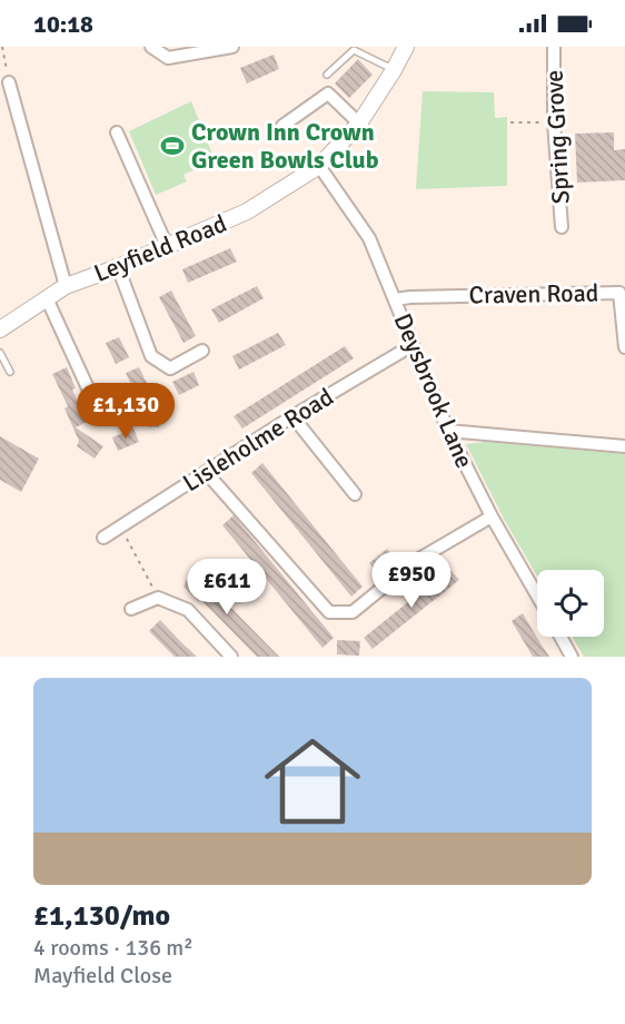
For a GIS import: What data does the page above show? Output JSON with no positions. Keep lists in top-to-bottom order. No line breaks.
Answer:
{"streets":{"street":["Spring Grove","Leyfield Road","Craven Road","Deysbrook Lane","Lisleholme Road"]},"crossings":[["Leyfield Road","Deysbrook Lane"],["Craven Road","Deysbrook Lane"],["Deysbrook Lane","Lisleholme Road"]],"places":{"sports":["Crown Inn Crown Green Bowls Club"]},"page":{"status":"10:18","price":["£1,130","£950","£611"],"list":[{"name":"£1,130/mo","note":"4 rooms · 136 m² · Mayfield Close"}]}}
